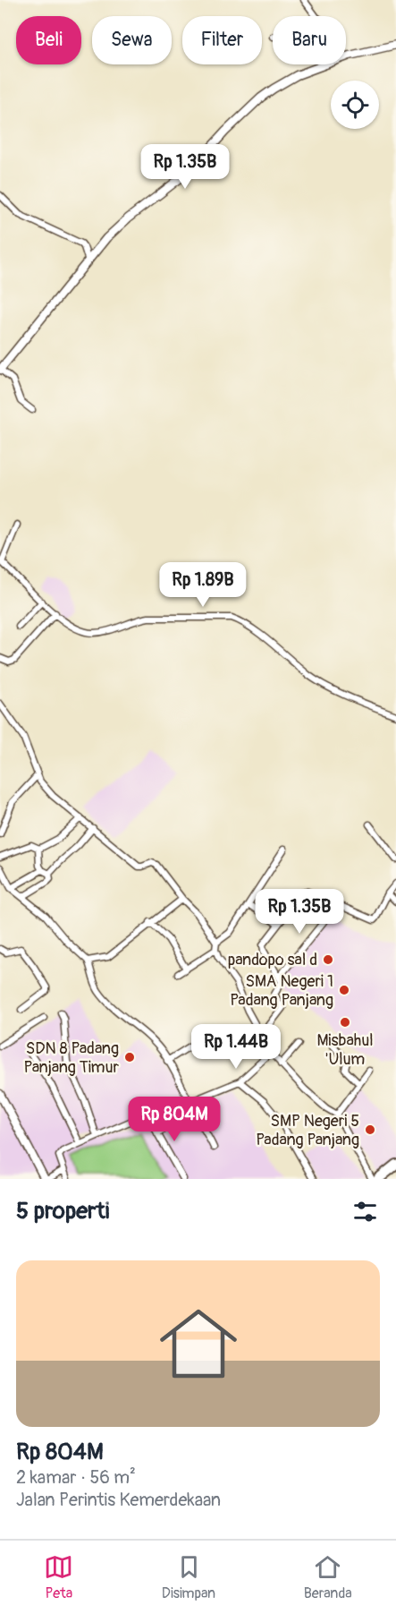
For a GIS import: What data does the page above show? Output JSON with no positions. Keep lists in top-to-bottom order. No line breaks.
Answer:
{"places":["pandopo sal d","SMA Negeri 1 Padang Panjang","Misbahul 'Ulum","SDN 8 Padang Panjang Timur","SMP Negeri 5 Padang Panjang"],"page":{"chip":["Beli","Sewa","Filter","Baru"],"price":["Rp 1.35B","Rp 1.89B","Rp 1.35B","Rp 1.44B","Rp 804M"],"heading":"5 properti","list":[{"name":"Rp 804M","note":"2 kamar · 56 m² · Jalan Perintis Kemerdekaan"}],"tabs":["Peta","Disimpan","Beranda"]}}
